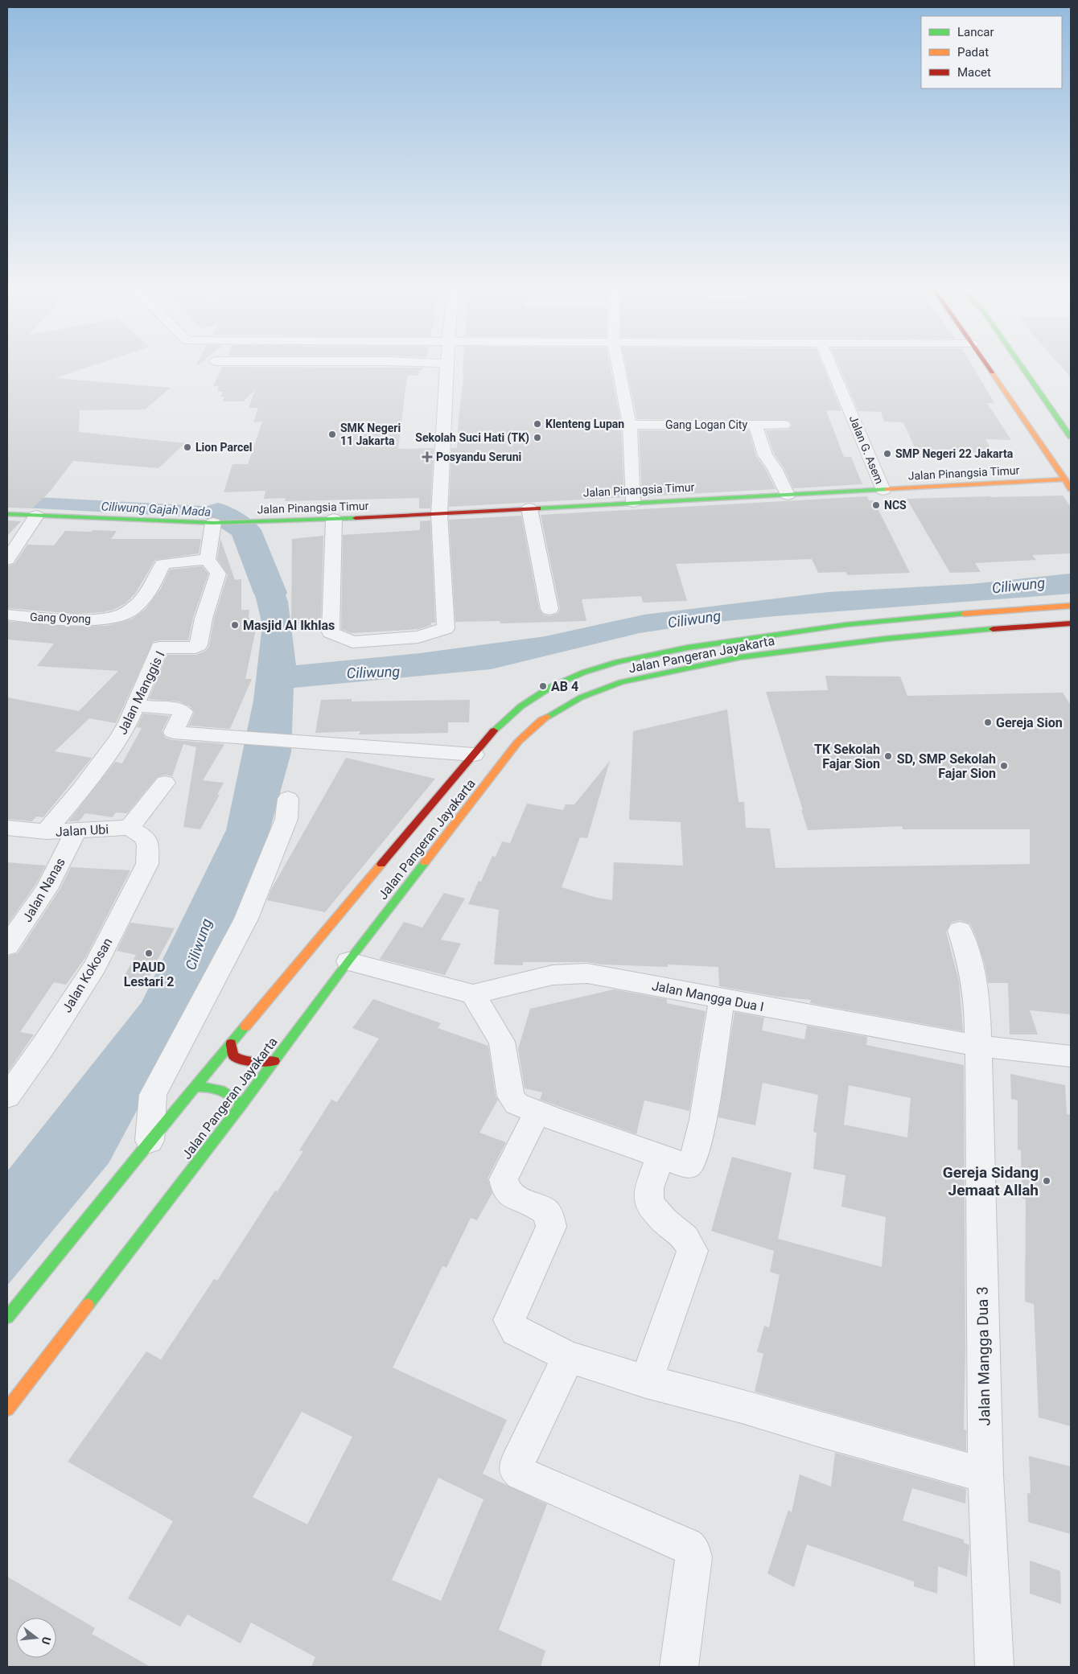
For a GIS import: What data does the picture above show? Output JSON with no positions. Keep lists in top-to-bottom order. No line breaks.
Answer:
{"streets":{"main road":["Jalan Pinangsia Timur","Jalan Pangeran Jayakarta"],"street":["Gang Logan City","Jalan G. Asem","Gang Oyong","Jalan Manggis I","Jalan Ubi","Jalan Nanas","Jalan Kokosan","Jalan Mangga Dua I","Jalan Mangga Dua 3"]},"crossings":[["Jalan G. Asem","Jalan Pinangsia Timur"],["Gang Oyong","Jalan Manggis I"],["Jalan Pangeran Jayakarta","Jalan Mangga Dua I"],["Jalan Manggis I","Jalan Ubi"],["Jalan Ubi","Jalan Nanas"],["Jalan Ubi","Jalan Kokosan"],["Jalan Mangga Dua I","Jalan Mangga Dua 3"]],"water":["Ciliwung Gajah Mada","Ciliwung"],"places":{"other":["Klenteng Lupan","SMK Negeri 11 Jakarta","Sekolah Suci Hati (TK)","Lion Parcel","SMP Negeri 22 Jakarta","NCS","Masjid Al Ikhlas","AB 4","Gereja Sion","TK Sekolah Fajar Sion","SD, SMP Sekolah Fajar Sion","PAUD Lestari 2","Gereja Sidang Jemaat Allah"],"health":["Posyandu Seruni"]},"legend":["Lancar","Padat","Macet"],"north":"right"}
